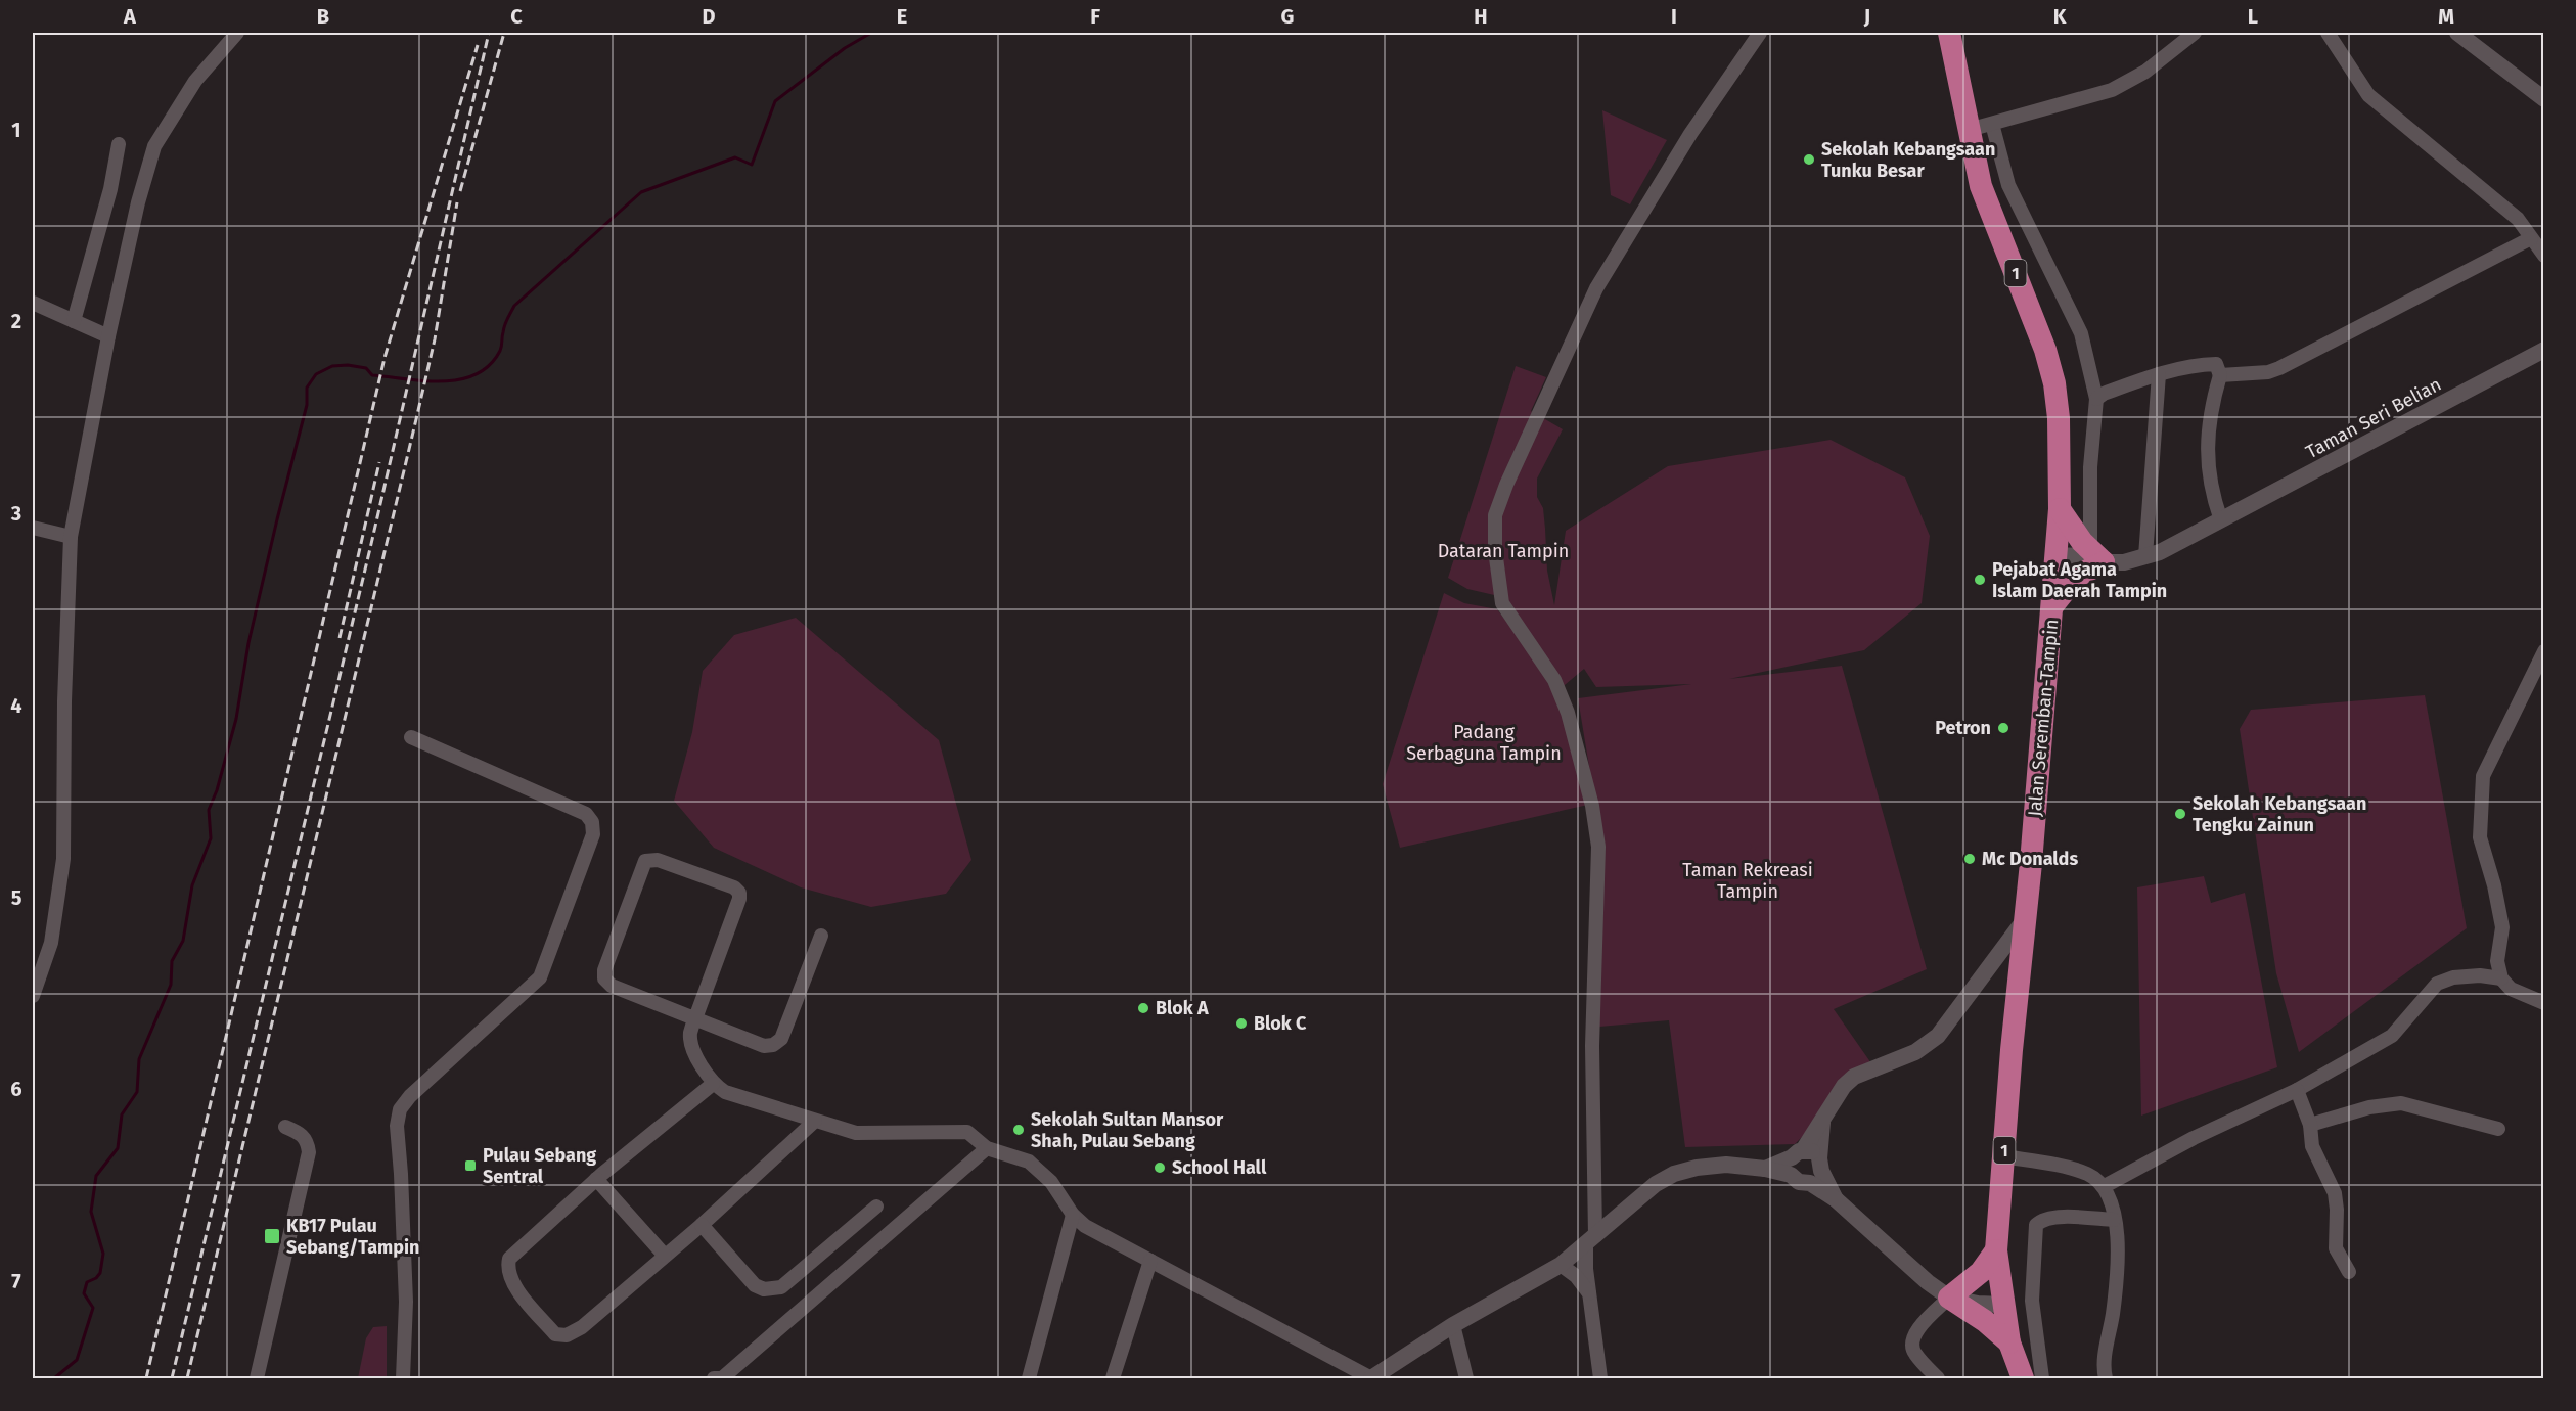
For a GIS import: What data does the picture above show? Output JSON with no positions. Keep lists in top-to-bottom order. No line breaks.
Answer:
{"streets":{"highway":["1","Jalan Seremban-Tampin"],"street":["Taman Seri Belian"]},"crossings":[["Taman Seri Belian","Jalan Seremban-Tampin"]],"parks":["Dataran Tampin","Padang Serbaguna Tampin","Taman Rekreasi Tampin"],"places":{"other":["Sekolah Kebangsaan Tunku Besar","Pejabat Agama Islam Daerah Tampin","Petron","Sekolah Kebangsaan Tengku Zainun","Mc Donalds","Blok A","Blok C","Sekolah Sultan Mansor Shah, Pulau Sebang","School Hall"],"transit":["Pulau Sebang Sentral","KB17 Pulau Sebang/Tampin"]},"grid":{"columns":["A","B","C","D","E","F","G","H","I","J","K","L","M"],"rows":["1","2","3","4","5","6","7"]}}
